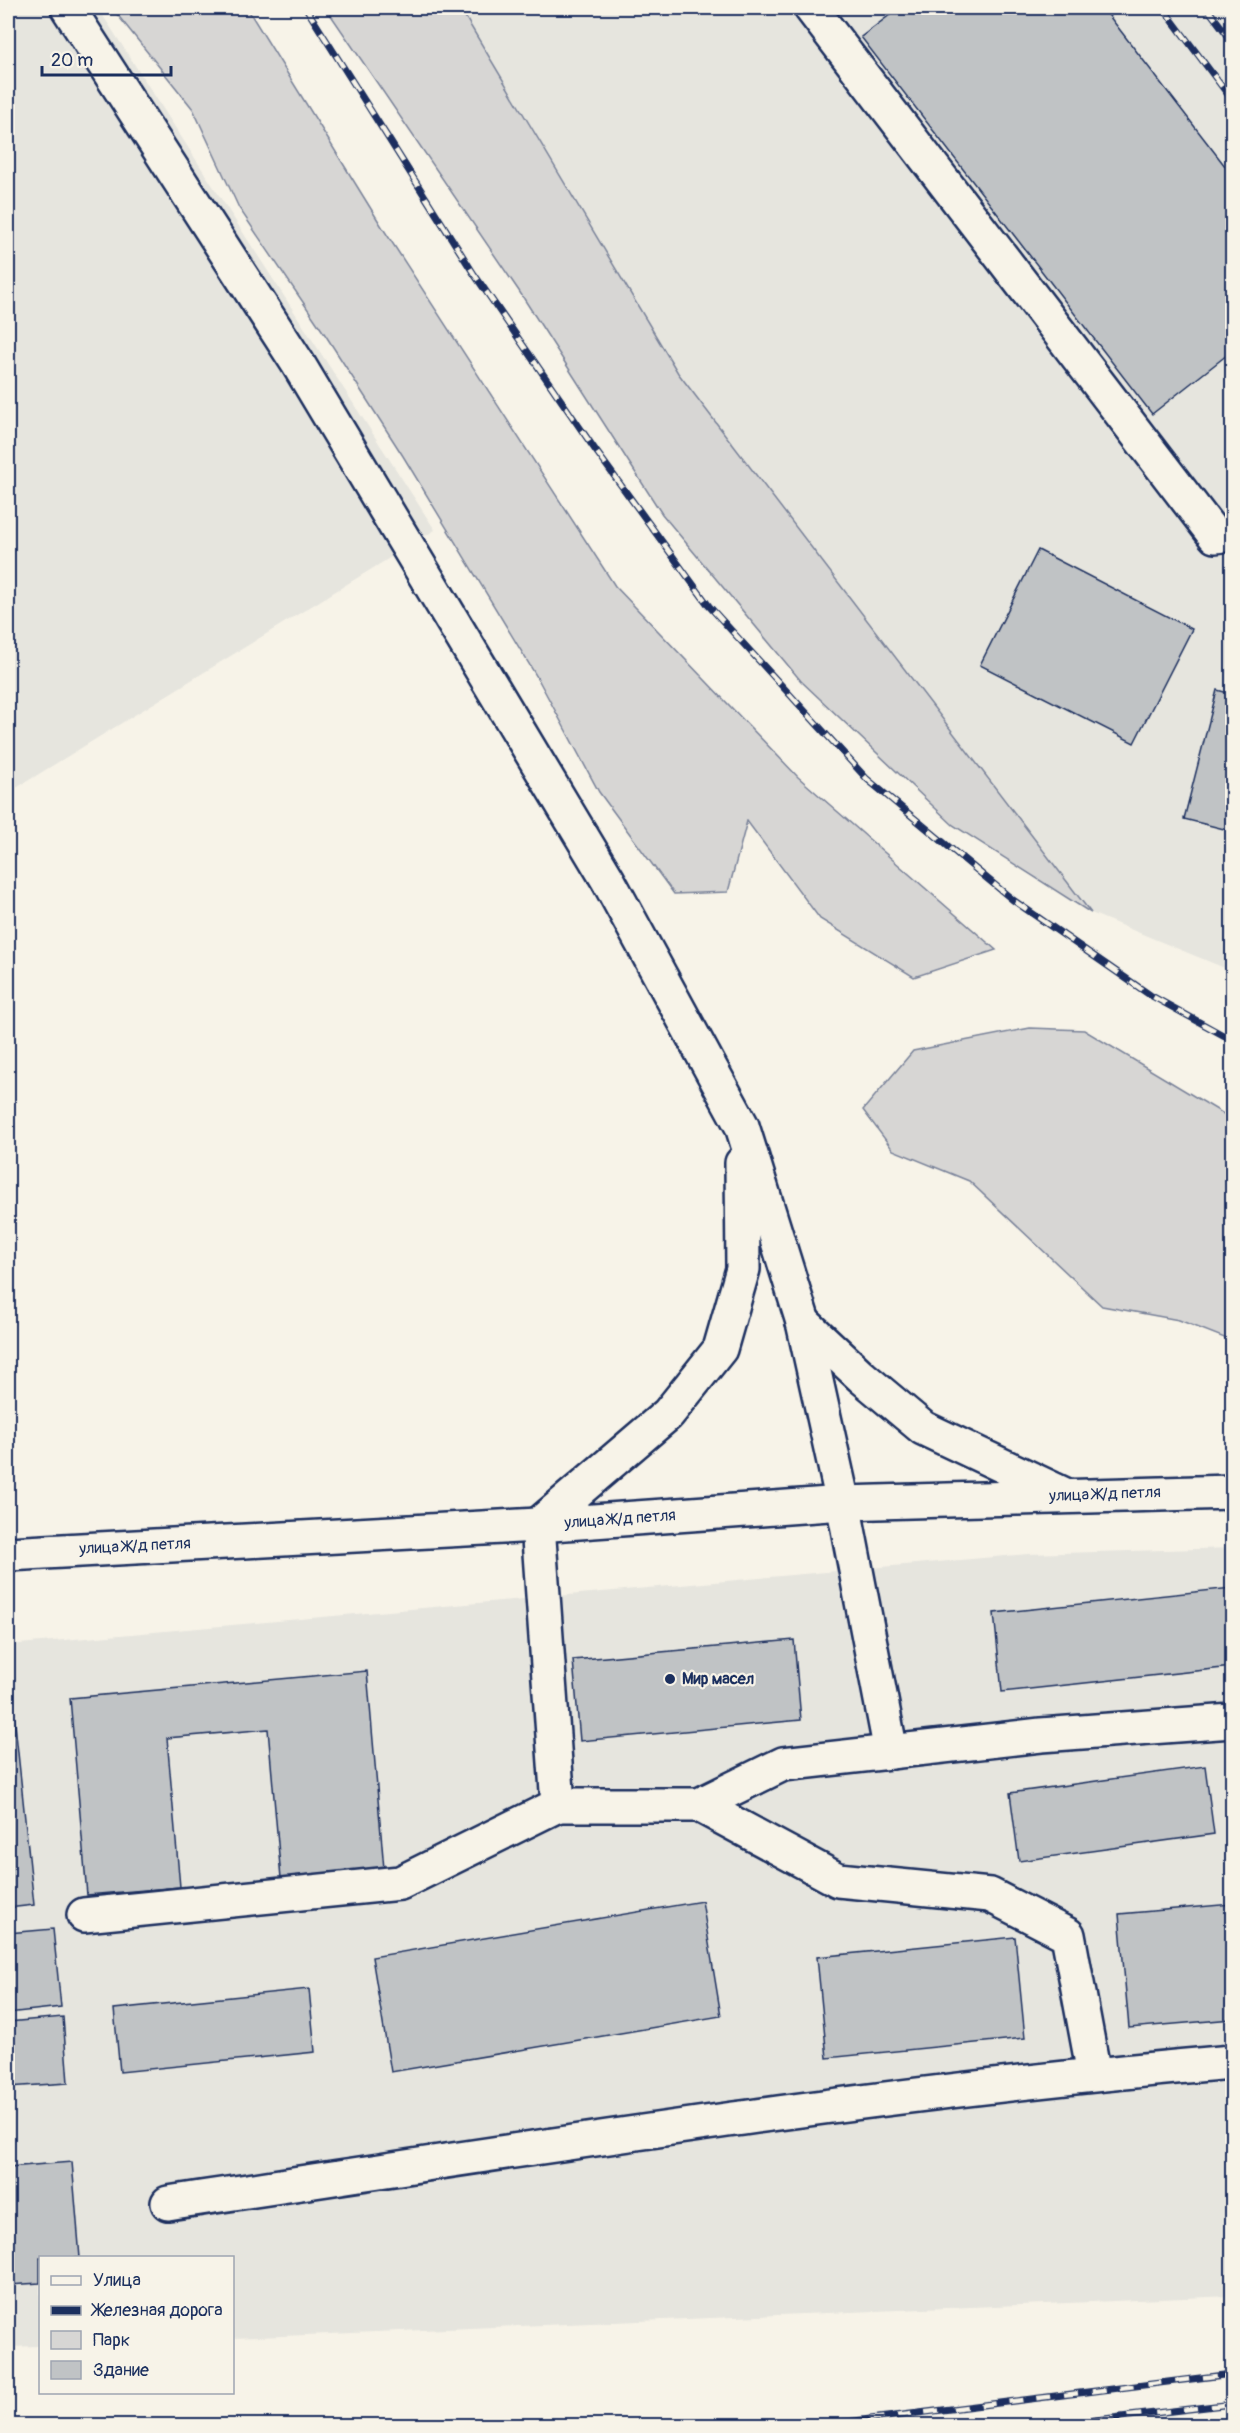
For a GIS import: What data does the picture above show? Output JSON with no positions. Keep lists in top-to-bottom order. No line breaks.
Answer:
{"streets":{"main road":["улица Ж/д петля"]},"places":["Мир масел"],"legend":["Улица","Железная дорога","Парк","Здание"],"scale_bar":"20 m"}
